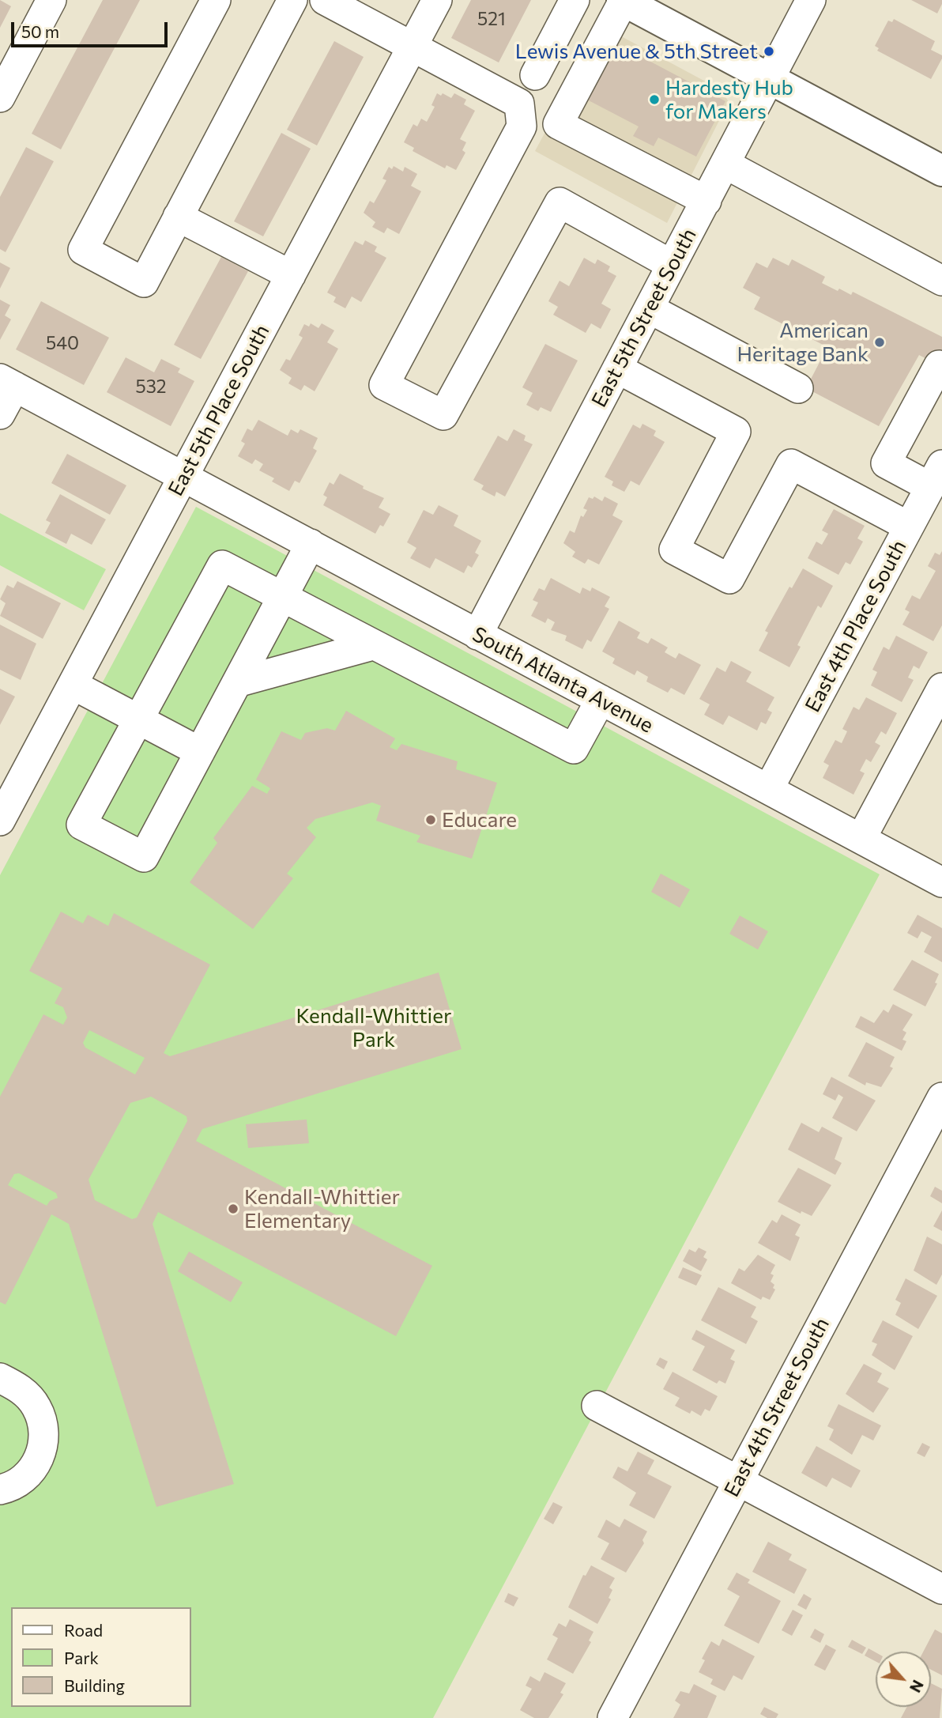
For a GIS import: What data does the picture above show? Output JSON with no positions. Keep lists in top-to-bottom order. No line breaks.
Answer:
{"streets":{"street":["East 5th Street South","East 5th Place South","East 4th Place South","South Atlanta Avenue","East 4th Street South"]},"crossings":[["East 5th Street South","South Atlanta Avenue"],["East 5th Place South","South Atlanta Avenue"],["East 4th Place South","South Atlanta Avenue"]],"parks":["Kendall-Whittier Park"],"places":["Lewis Avenue & 5th Street","Hardesty Hub for Makers","American Heritage Bank","Educare","Kendall-Whittier Elementary"],"house_numbers":["521","540","532"],"legend":["Road","Park","Building"],"scale_bar":"50 m","north":"bottom right"}
